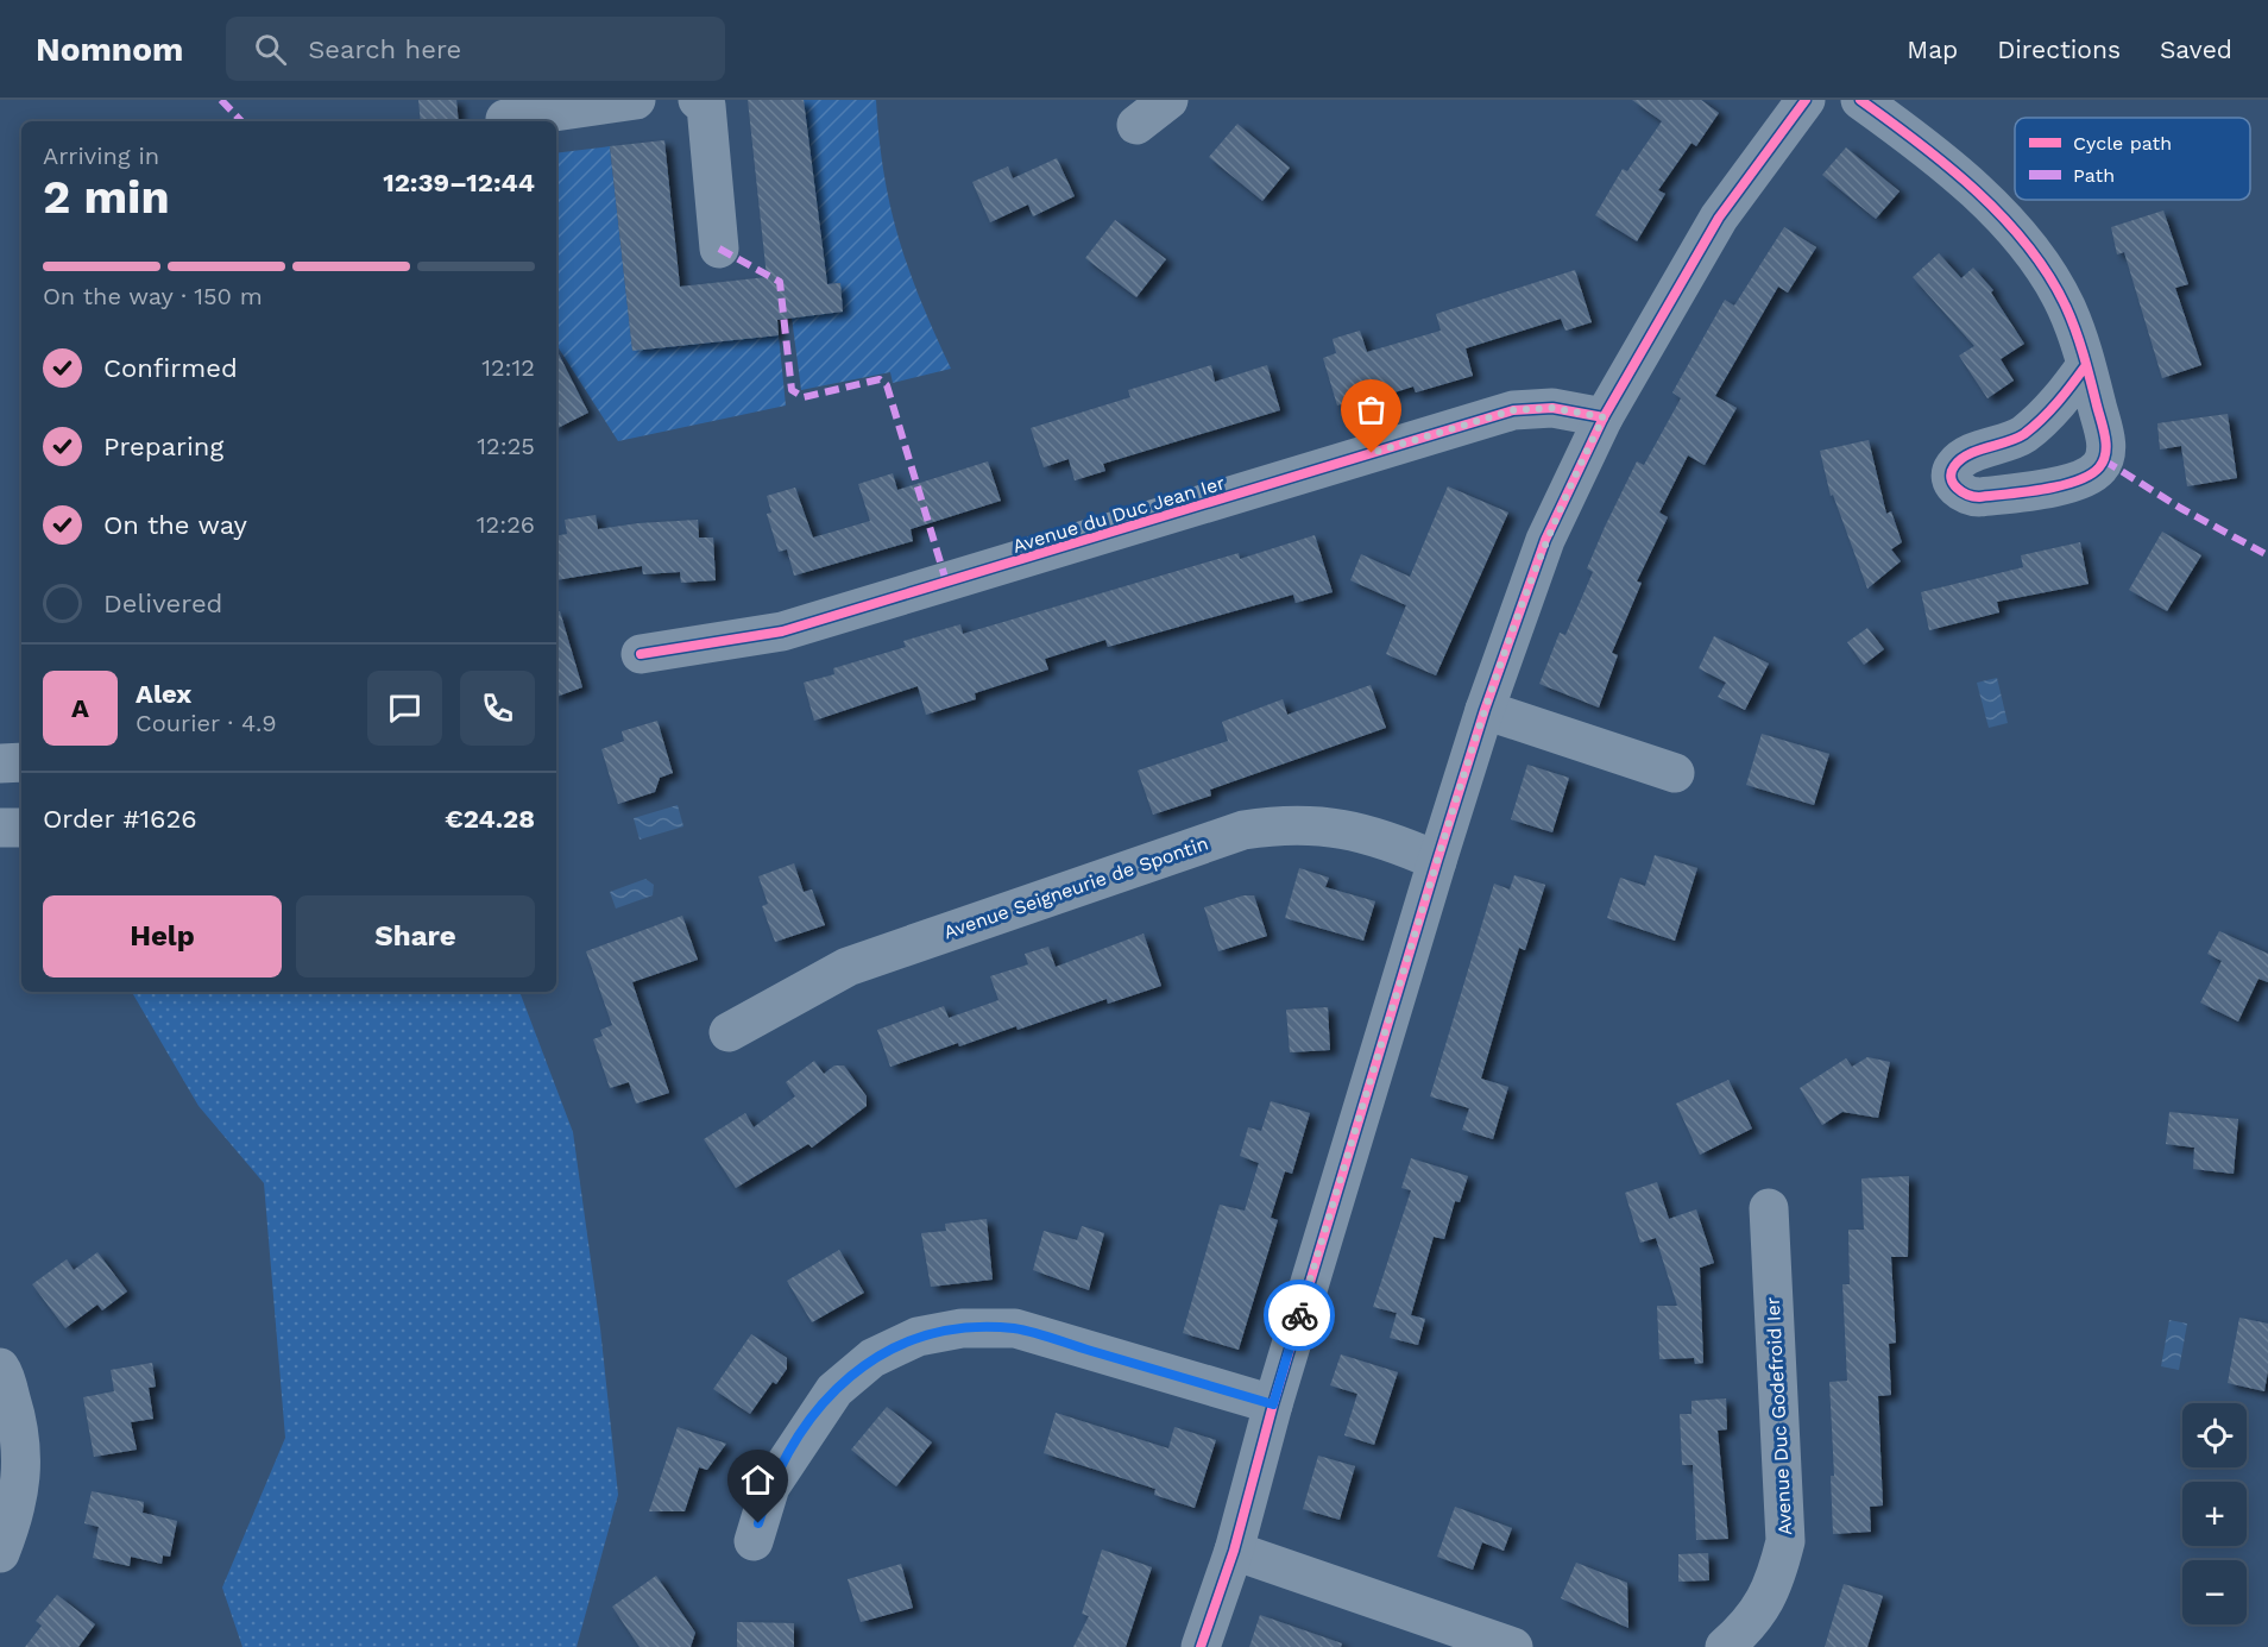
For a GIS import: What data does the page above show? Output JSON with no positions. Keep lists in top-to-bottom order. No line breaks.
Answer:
{"streets":{"street":["Avenue du Duc Jean Ier","Avenue Seigneurie de Spontin","Avenue Duc Godefroid Ier"]},"legend":["Cycle path","Path"],"page":{"header":"Nomnom","search":"Search here","nav":["Map","Directions","Saved"],"heading":["2 min","Arriving in","12:39–12:44"],"panel":["Alex","Courier · 4.9","Order #1626","€24.28"],"bar":"On the way · 150 m","list":[["Confirmed","12:12"],["Preparing","12:25"],["On the way","12:26"],"Delivered"],"round":"A","buttons":["Help","Share"],"map_buttons":["+","−"]}}
